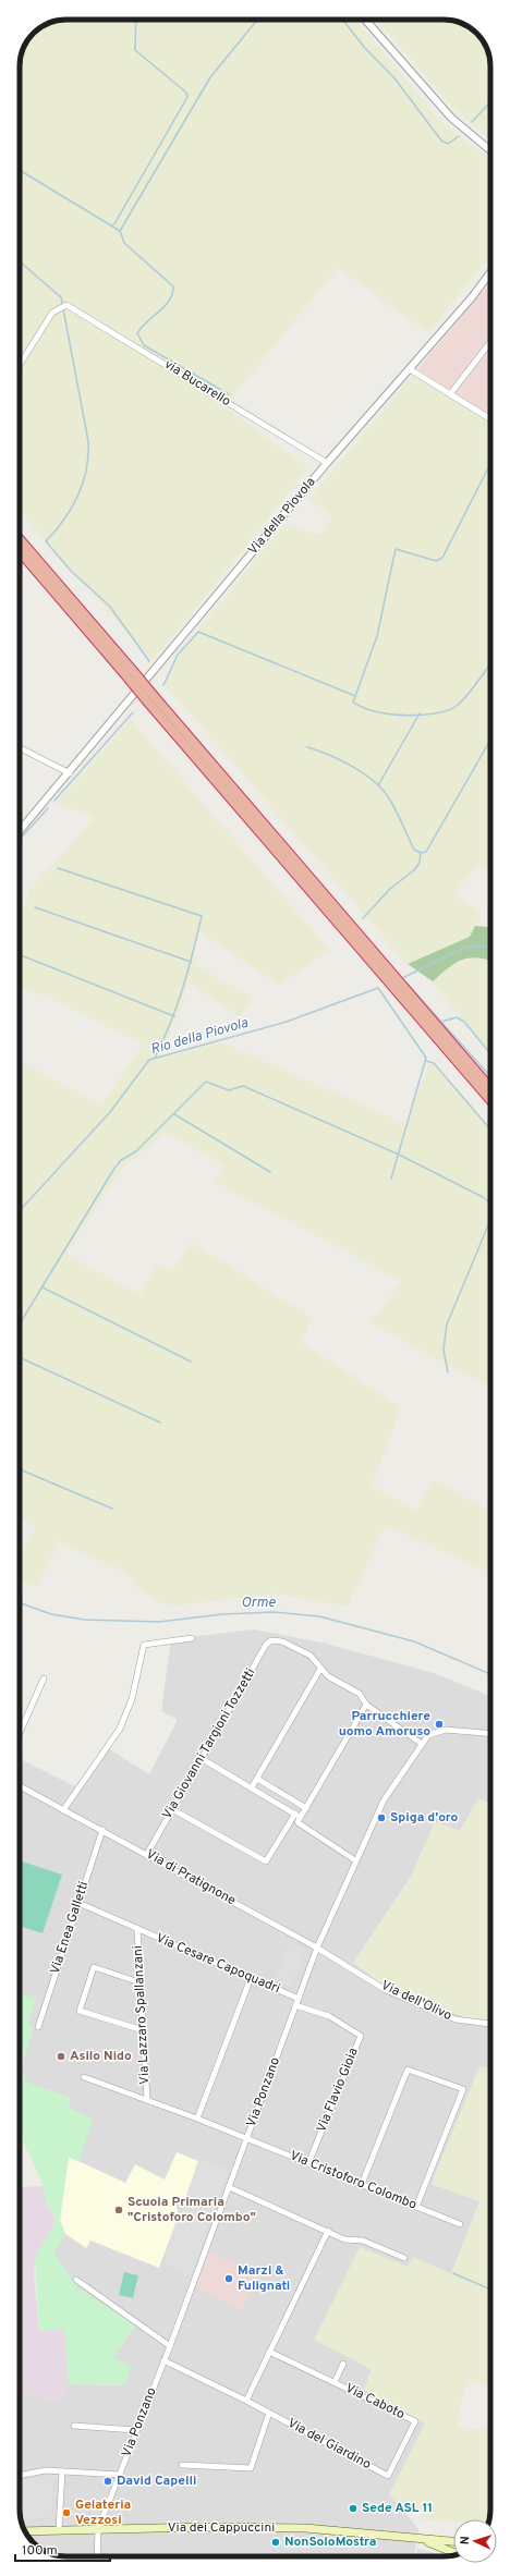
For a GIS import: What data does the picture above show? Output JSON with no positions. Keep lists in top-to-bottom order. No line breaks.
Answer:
{"streets":{"main road":["Via dei Cappuccini"],"street":["via Bucarello","Via della Piovola","Via Giovanni Targioni Tozzetti","Via di Pratignone","Via Enea Galletti","Via Cesare Capoquadri","Via dell'Olivo","Via Lazzaro Spallanzani","Via Flavio Gioia","Via Ponzano","Via Cristoforo Colombo","Via Caboto","Via del Giardino"]},"crossings":[["via Bucarello","Via della Piovola"],["Via Giovanni Targioni Tozzetti","Via di Pratignone"],["Via di Pratignone","Via Enea Galletti"],["Via di Pratignone","Via dell'Olivo"],["Via di Pratignone","Via Ponzano"],["Via Enea Galletti","Via Cesare Capoquadri"],["Via Cesare Capoquadri","Via Lazzaro Spallanzani"],["Via Cesare Capoquadri","Via Ponzano"],["Via dell'Olivo","Via Ponzano"],["Via Lazzaro Spallanzani","Via Cristoforo Colombo"],["Via Flavio Gioia","Via Ponzano"],["Via Flavio Gioia","Via Cristoforo Colombo"],["Via Ponzano","Via Cristoforo Colombo"],["Via Ponzano","Via del Giardino"],["Via Ponzano","Via dei Cappuccini"],["Via Caboto","Via del Giardino"]],"water":["Rio della Piovola","Orme"],"places":["Parrucchiere uomo Amoruso","Spiga d'oro","Asilo Nido","Scuola Primaria \"Cristoforo Colombo\"","Marzi & Fulignati","David Capelli","Sede ASL 11","Gelateria Vezzosi","NonSoloMostra"],"scale_bar":"100 m","north":"left"}
